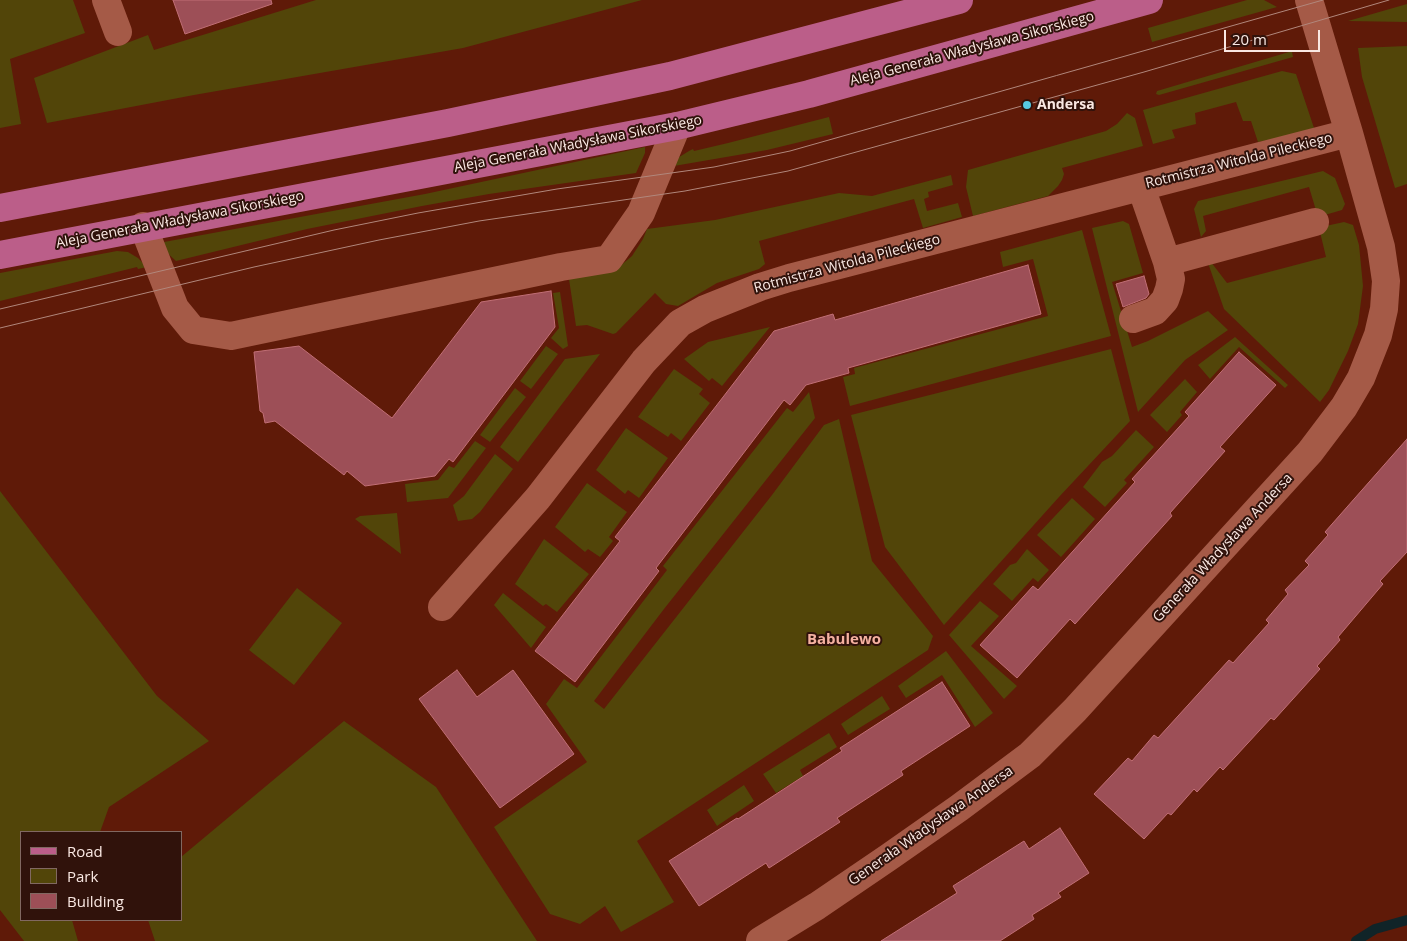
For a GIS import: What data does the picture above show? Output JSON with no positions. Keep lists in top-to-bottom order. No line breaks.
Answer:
{"streets":{"main road":["Aleja Generała Władysława Sikorskiego"],"street":["Rotmistrza Witolda Pileckiego","Generała Władysława Andersa"]},"crossings":[["Rotmistrza Witolda Pileckiego","Generała Władysława Andersa"]],"districts":["Babulewo"],"places":["Andersa"],"legend":["Road","Park","Building"],"scale_bar":"20 m"}
